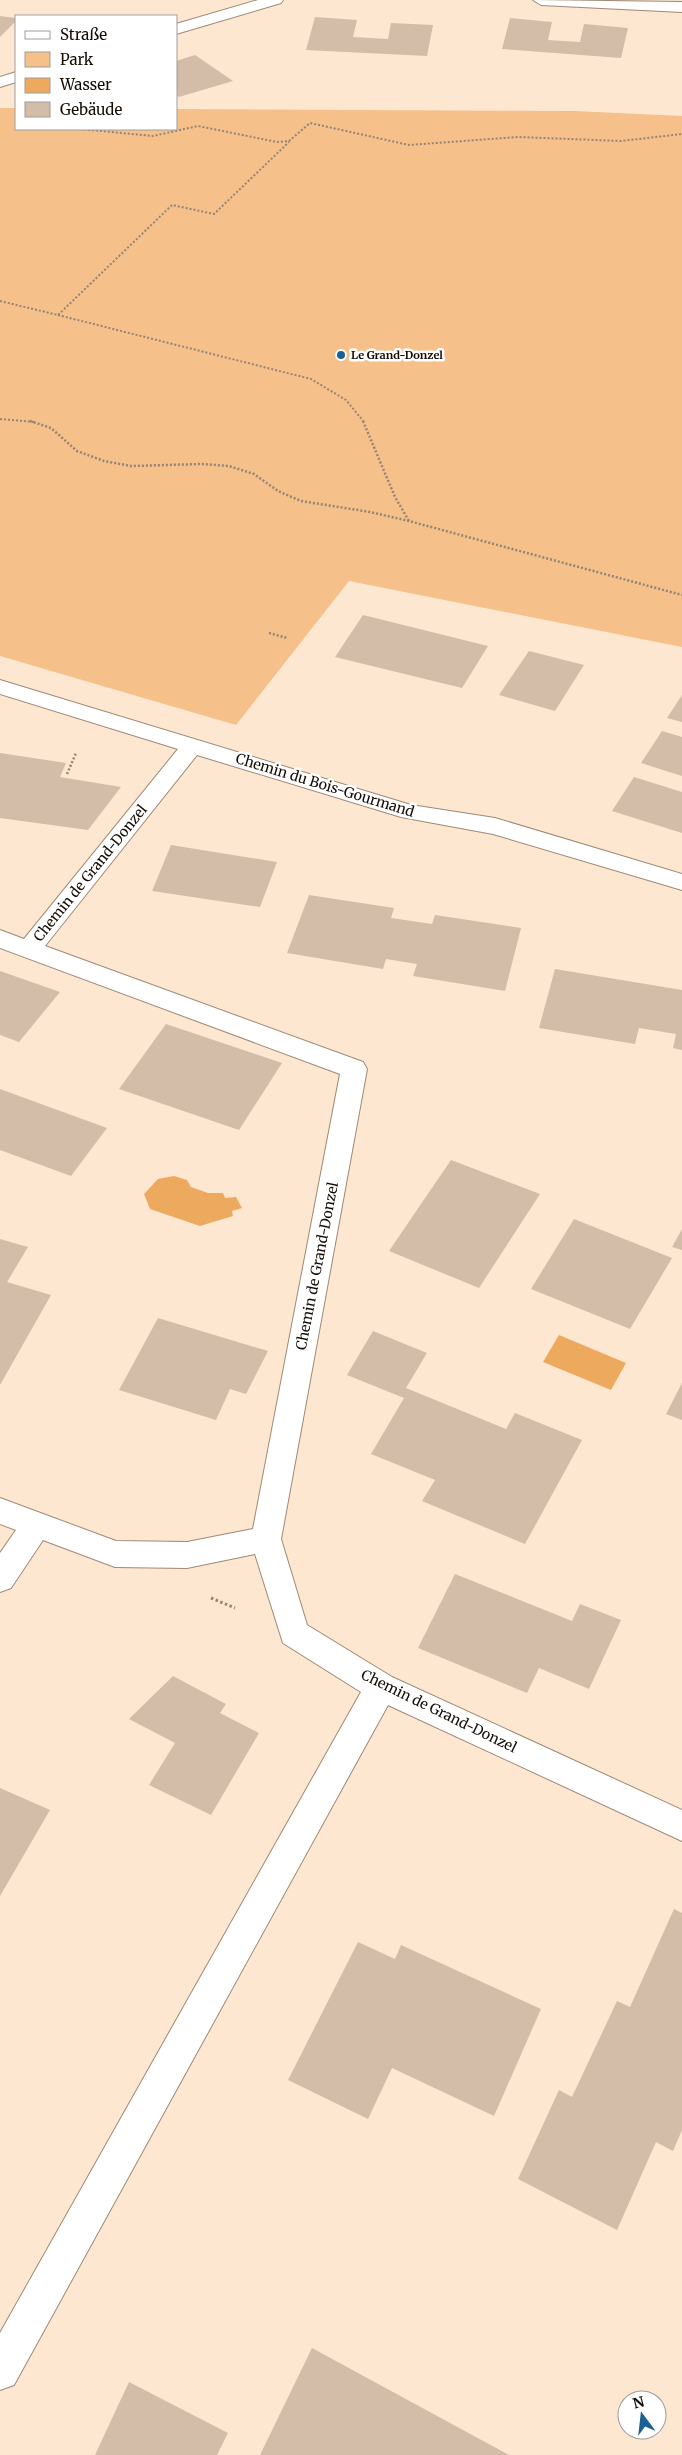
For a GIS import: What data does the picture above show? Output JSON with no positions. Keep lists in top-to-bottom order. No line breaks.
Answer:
{"streets":{"street":["Chemin du Bois-Gourmand","Chemin de Grand-Donzel"]},"crossings":[["Chemin du Bois-Gourmand","Chemin de Grand-Donzel"]],"places":["Le Grand-Donzel"],"legend":["Straße","Park","Wasser","Gebäude"],"north":"top"}
